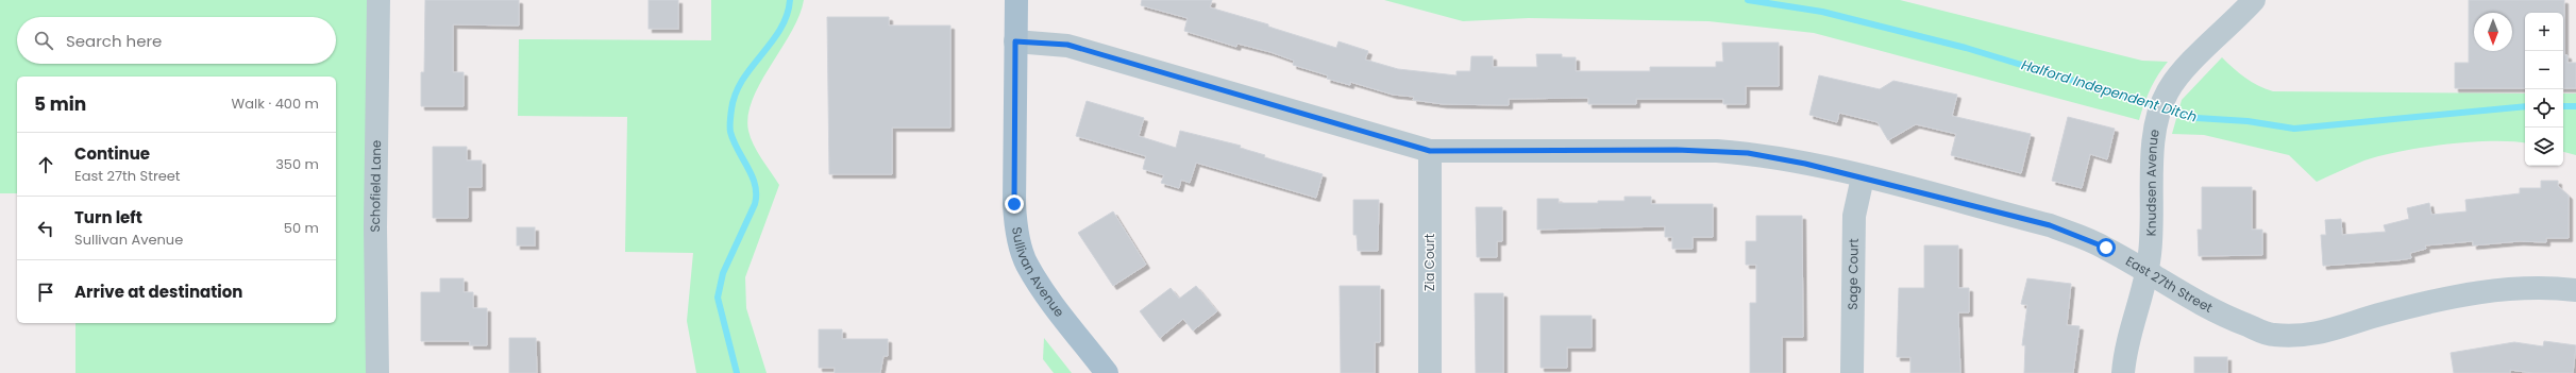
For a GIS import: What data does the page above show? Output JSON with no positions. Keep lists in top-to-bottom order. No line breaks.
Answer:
{"streets":{"main road":["Sullivan Avenue"],"street":["Knudsen Avenue","Schofield Lane","Zia Court","Sage Court","East 27th Street"]},"crossings":[["Knudsen Avenue","East 27th Street"],["Zia Court","East 27th Street"],["Sullivan Avenue","East 27th Street"],["Sage Court","East 27th Street"]],"water":["Halford Independent Ditch"],"north":"bottom","page":{"map_buttons":["+","−"],"search":"Search here","heading":["5 min","Walk · 400 m"],"list":[["Continue","East 27th Street","350 m"],["Turn left","Sullivan Avenue","50 m"],"Arrive at destination"]}}
